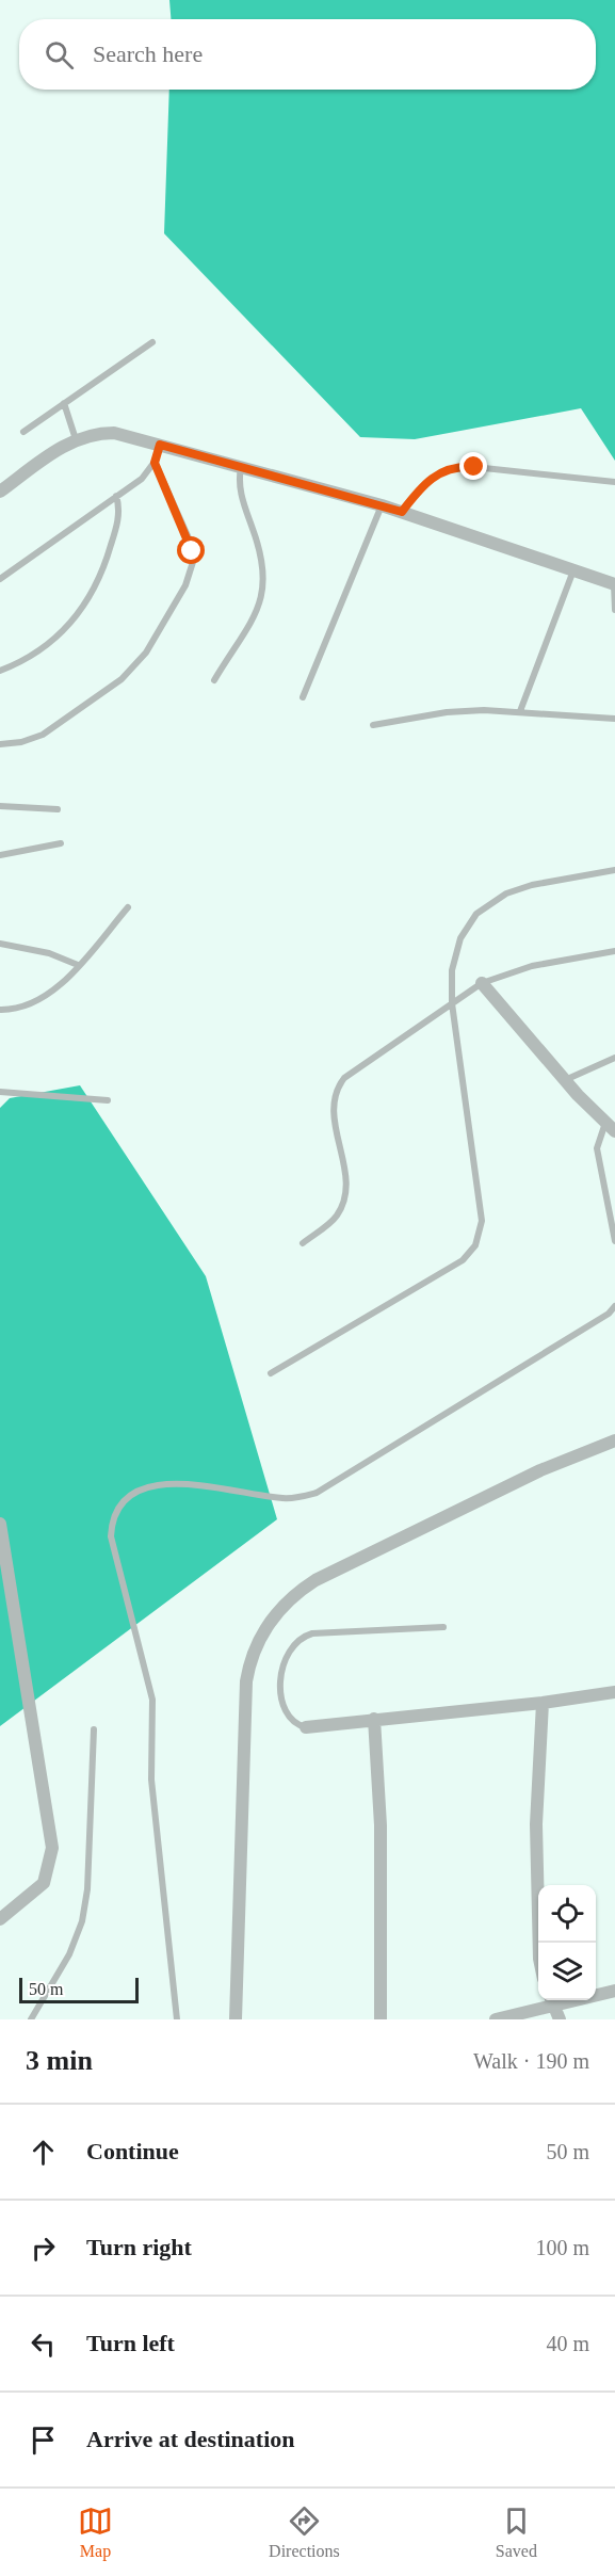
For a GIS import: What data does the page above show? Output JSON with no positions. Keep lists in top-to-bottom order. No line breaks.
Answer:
{"scale_bar":"50 m","page":{"search":"Search here","scale":"50 m","heading":["3 min","Walk · 190 m"],"list":[["Continue","50 m"],["Turn right","100 m"],["Turn left","40 m"],"Arrive at destination"],"nav":["Map","Directions","Saved"]}}
